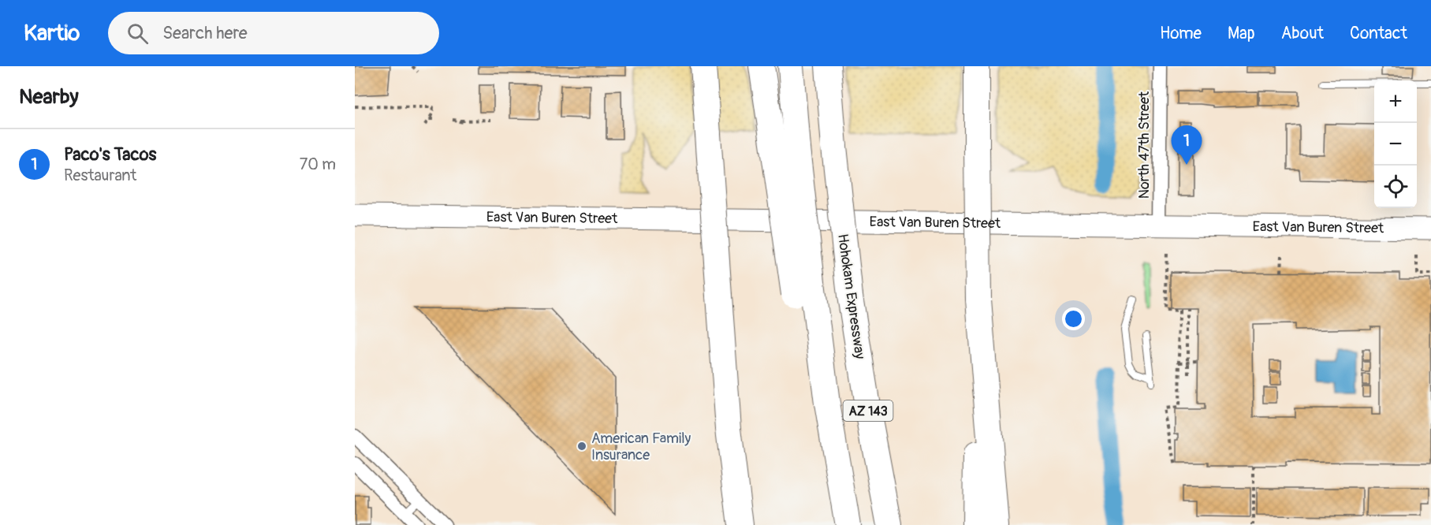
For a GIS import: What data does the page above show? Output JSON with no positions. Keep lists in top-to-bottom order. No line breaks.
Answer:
{"streets":{"highway":["Hohokam Expressway","AZ 143"],"main road":["East Van Buren Street"],"street":["North 47th Street"]},"crossings":[["North 47th Street","East Van Buren Street"]],"places":["American Family Insurance"],"page":{"header":"Kartio","search":"Search here","nav":["Home","Map","About","Contact"],"heading":"Nearby","map_buttons":["+","−"],"pins":"1","list":[{"mark":"1","name":"Paco's Tacos","note":"Restaurant","value":"70 m"}]}}
